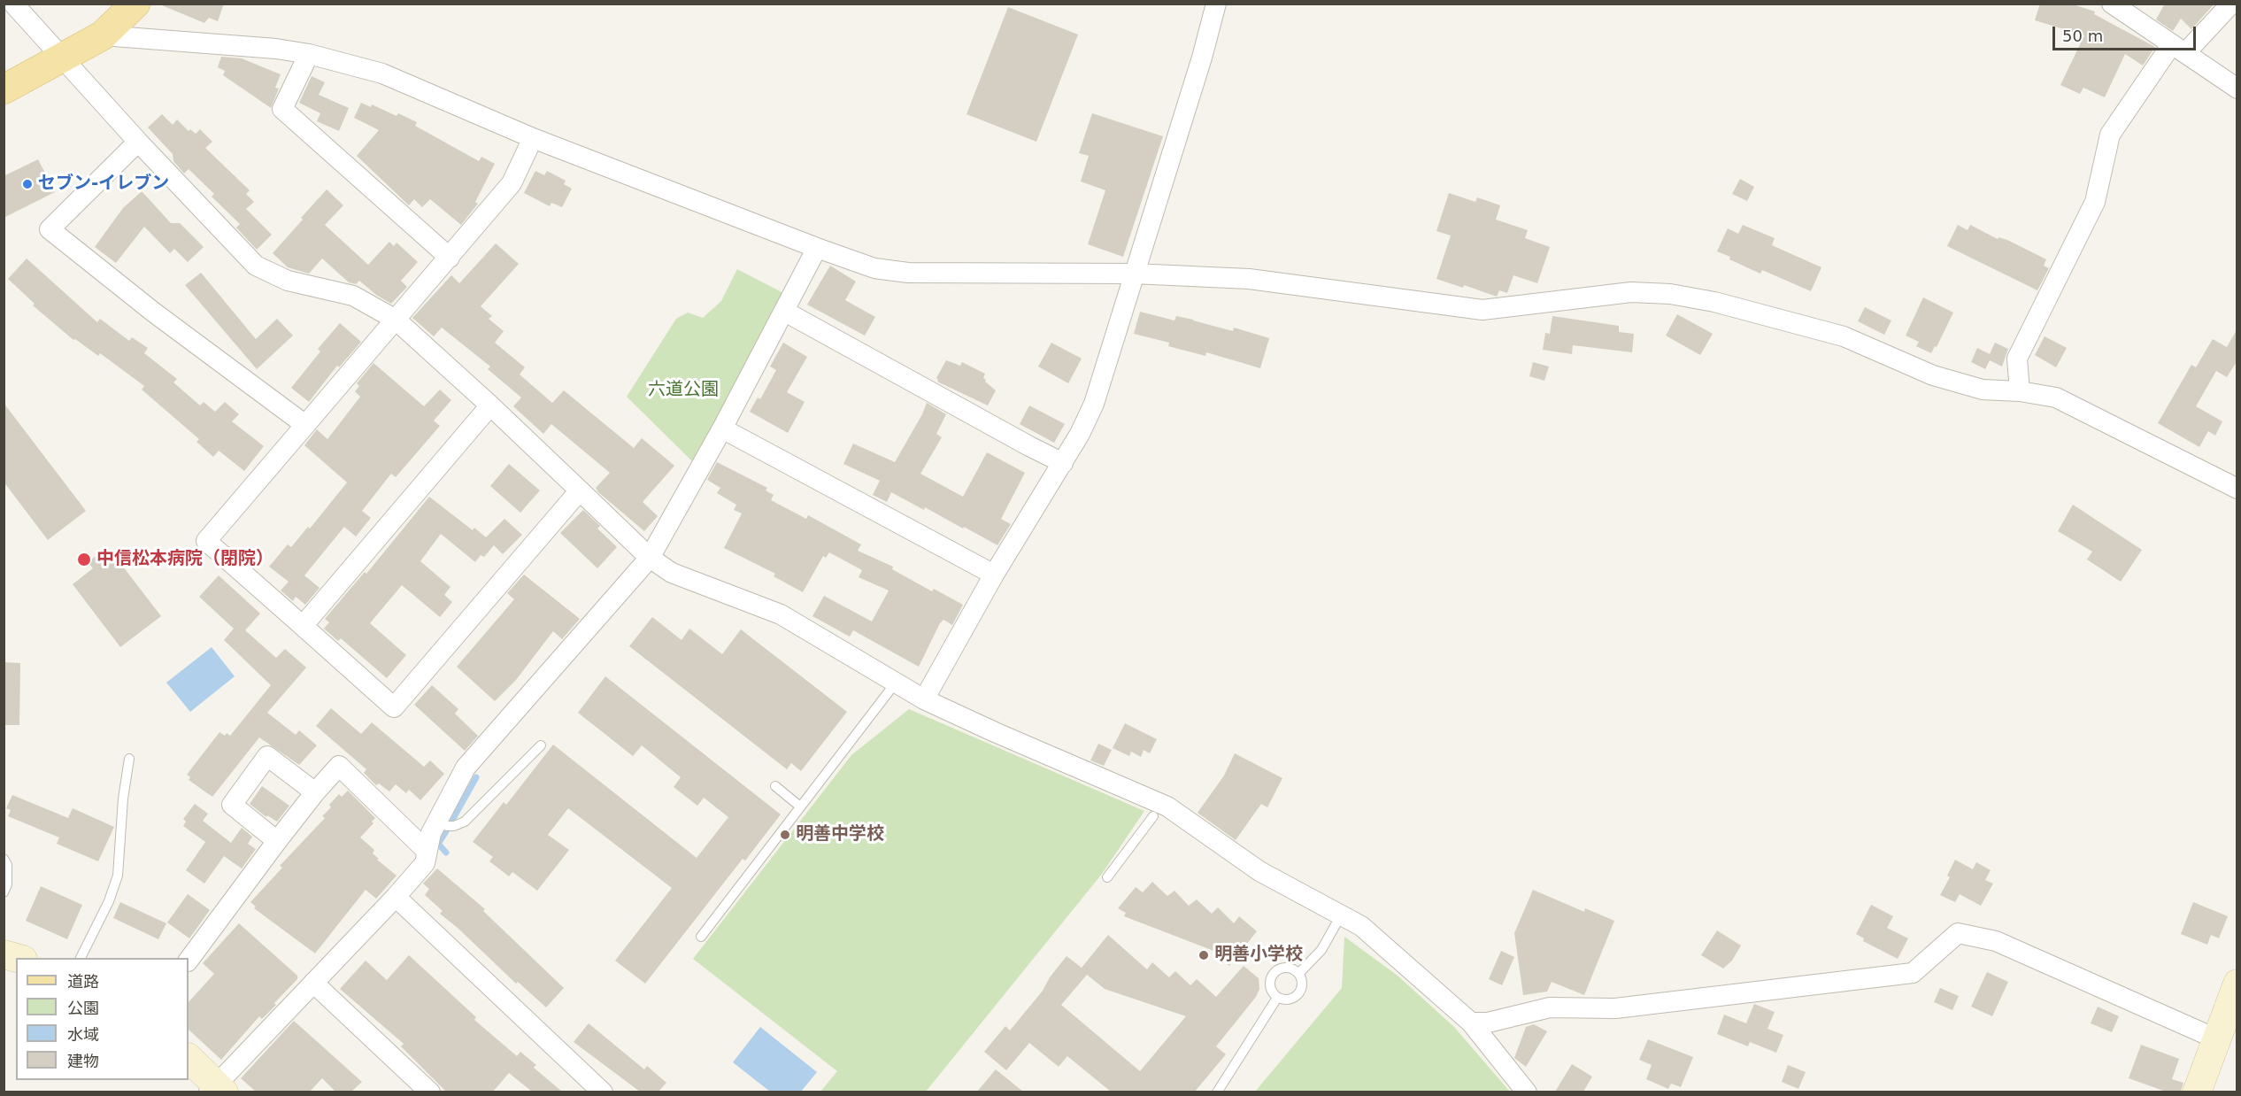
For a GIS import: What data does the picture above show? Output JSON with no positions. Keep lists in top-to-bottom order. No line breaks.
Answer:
{"parks":["六道公園"],"places":["セブン-イレブン","中信松本病院（閉院）","明善中学校","明善小学校"],"legend":["道路","公園","水域","建物"],"scale_bar":"50 m"}
